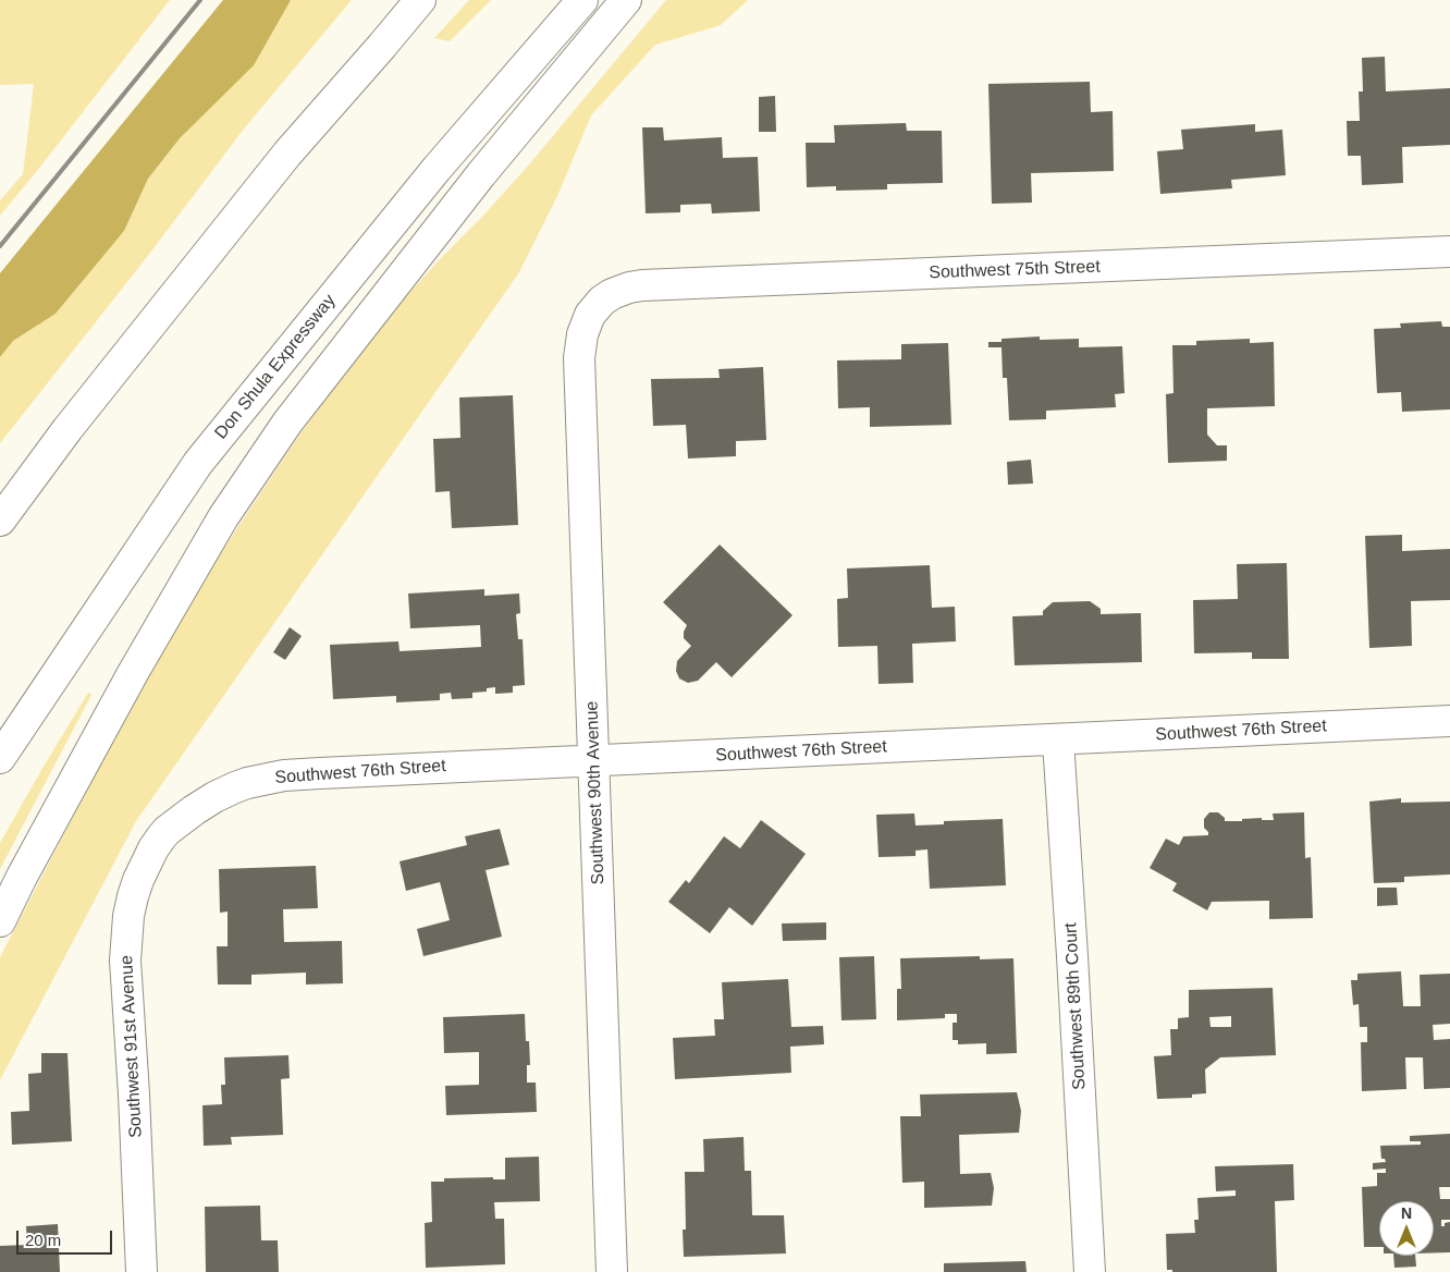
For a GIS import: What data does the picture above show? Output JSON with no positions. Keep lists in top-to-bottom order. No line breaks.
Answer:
{"streets":{"main road":["Southwest 75th Street","Don Shula Expressway","Southwest 76th Street","Southwest 90th Avenue","Southwest 89th Court","Southwest 91st Avenue"]},"crossings":[["Southwest 75th Street","Southwest 90th Avenue"],["Southwest 76th Street","Southwest 90th Avenue"],["Southwest 76th Street","Southwest 89th Court"],["Southwest 76th Street","Southwest 91st Avenue"]],"scale_bar":"20 m","north":"top"}
